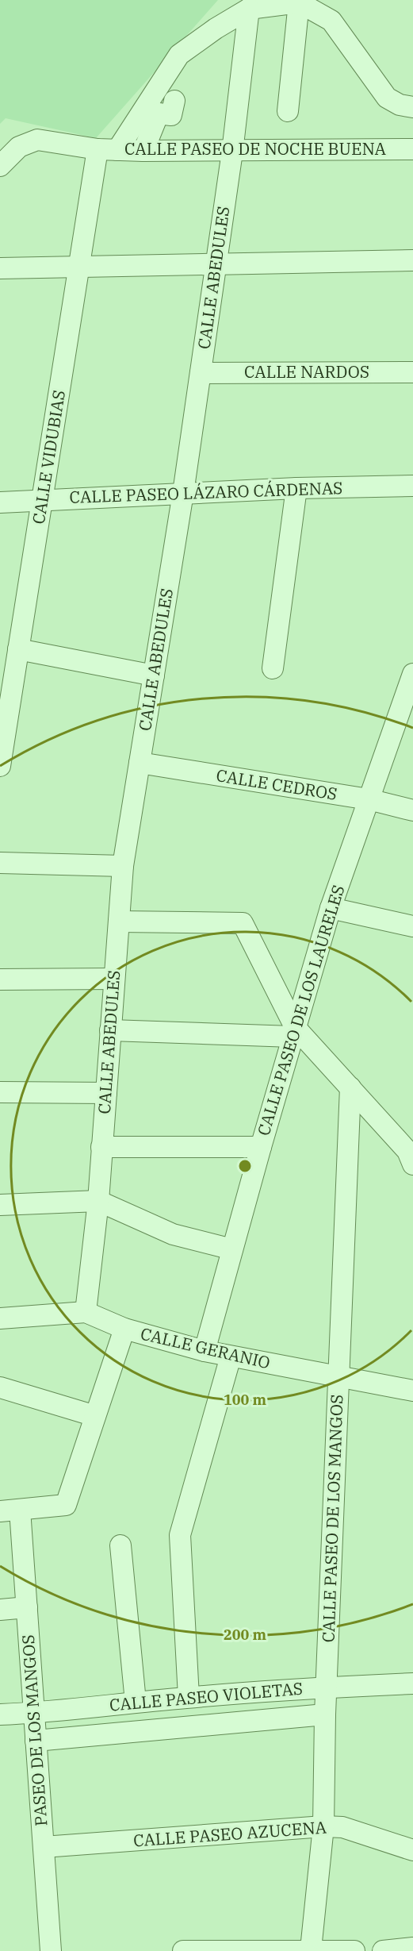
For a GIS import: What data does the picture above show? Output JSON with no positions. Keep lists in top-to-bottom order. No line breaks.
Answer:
{"streets":{"street":["CALLE PASEO DE NOCHE BUENA","CALLE ABEDULES","CALLE NARDOS","CALLE VIDUBIAS","CALLE PASEO LÁZARO CÁRDENAS","CALLE CEDROS","CALLE PASEO DE LOS LAURELES","CALLE GERANIO","CALLE PASEO DE LOS MANGOS","CALLE PASEO VIOLETAS","PASEO DE LOS MANGOS","CALLE PASEO AZUCENA"]},"crossings":[["CALLE PASEO DE NOCHE BUENA","CALLE ABEDULES"],["CALLE PASEO DE NOCHE BUENA","CALLE VIDUBIAS"],["CALLE ABEDULES","CALLE NARDOS"],["CALLE ABEDULES","CALLE PASEO LÁZARO CÁRDENAS"],["CALLE ABEDULES","CALLE CEDROS"],["CALLE ABEDULES","CALLE GERANIO"],["CALLE VIDUBIAS","CALLE PASEO LÁZARO CÁRDENAS"],["CALLE CEDROS","CALLE PASEO DE LOS LAURELES"],["CALLE PASEO DE LOS LAURELES","CALLE GERANIO"],["CALLE GERANIO","CALLE PASEO DE LOS MANGOS"],["CALLE PASEO DE LOS MANGOS","CALLE PASEO VIOLETAS"],["CALLE PASEO DE LOS MANGOS","CALLE PASEO AZUCENA"],["CALLE PASEO VIOLETAS","PASEO DE LOS MANGOS"],["PASEO DE LOS MANGOS","CALLE PASEO AZUCENA"]],"rings":["100 m","200 m"]}
